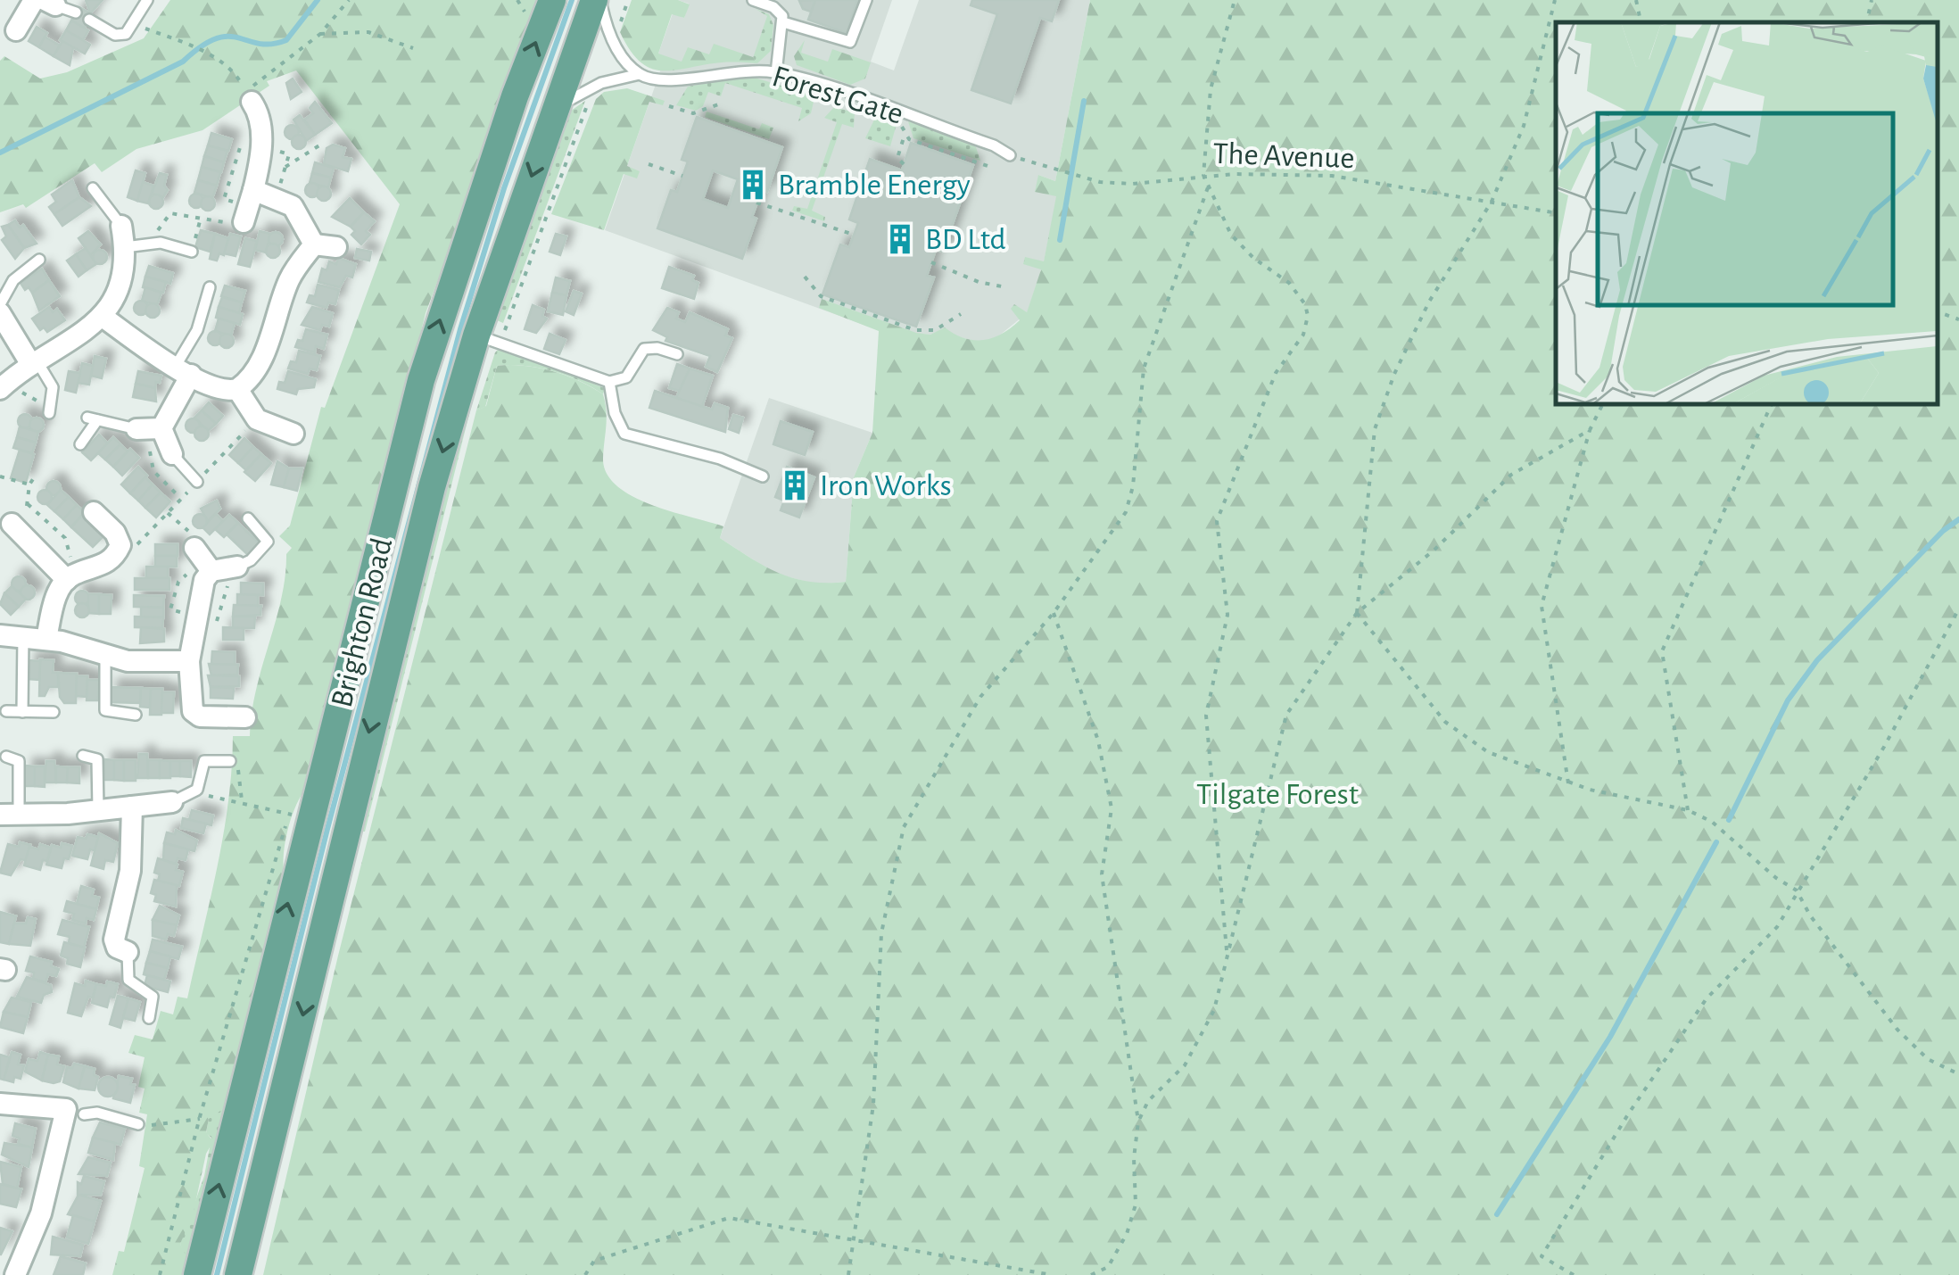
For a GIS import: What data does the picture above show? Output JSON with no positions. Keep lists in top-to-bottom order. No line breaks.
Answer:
{"streets":{"main road":["Brighton Road"],"lane":["Forest Gate"],"path":["The Avenue"]},"crossings":[["Forest Gate","The Avenue"]],"parks":["Tilgate Forest"],"places":{"building":["Bramble Energy","BD Ltd","Iron Works"]}}
